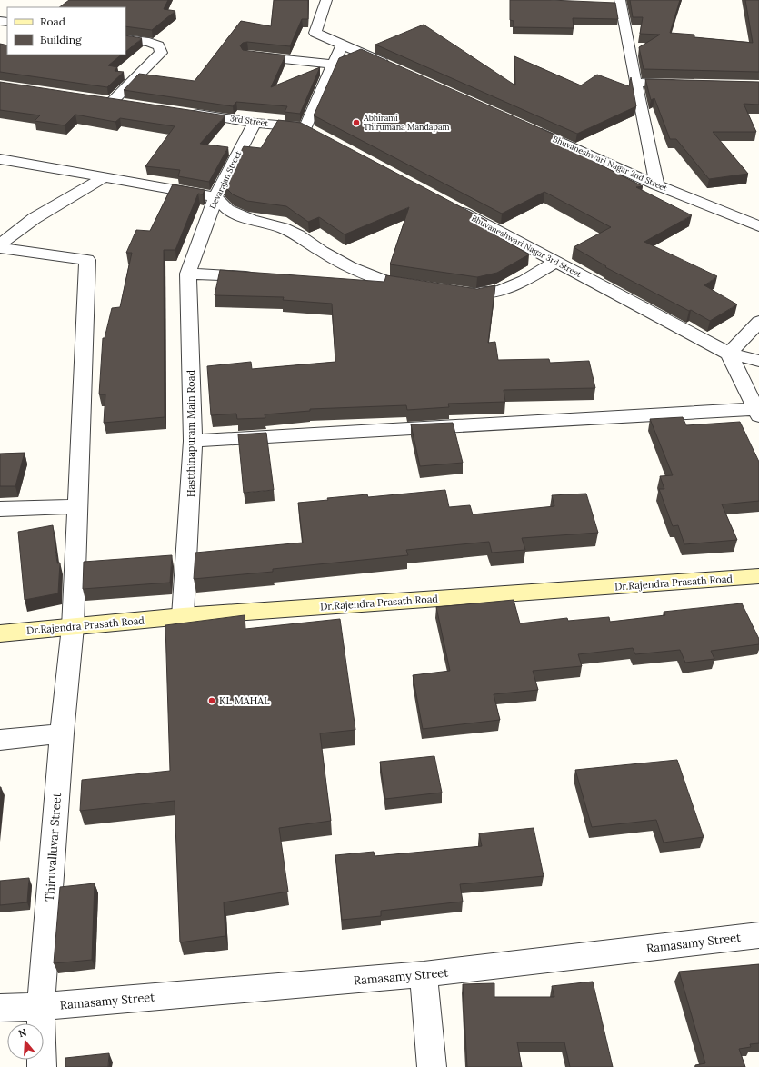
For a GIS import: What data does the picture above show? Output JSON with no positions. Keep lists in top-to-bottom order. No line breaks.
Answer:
{"streets":{"street":["3rd Street","Bhuvaneshwari Nagar 2nd Street","Devarajan Street","Bhuvaneshwari Nagar 3rd Street","Hastthinapuram Main Road","Dr.Rajendra Prasath Road","Thiruvalluvar Street","Ramasamy Street"]},"crossings":[["3rd Street","Devarajan Street"],["Devarajan Street","Hastthinapuram Main Road"],["Hastthinapuram Main Road","Dr.Rajendra Prasath Road"],["Dr.Rajendra Prasath Road","Thiruvalluvar Street"],["Thiruvalluvar Street","Ramasamy Street"]],"places":["Abhirami Thirumana Mandapam","KL MAHAL"],"legend":["Road","Building"],"north":"top"}
